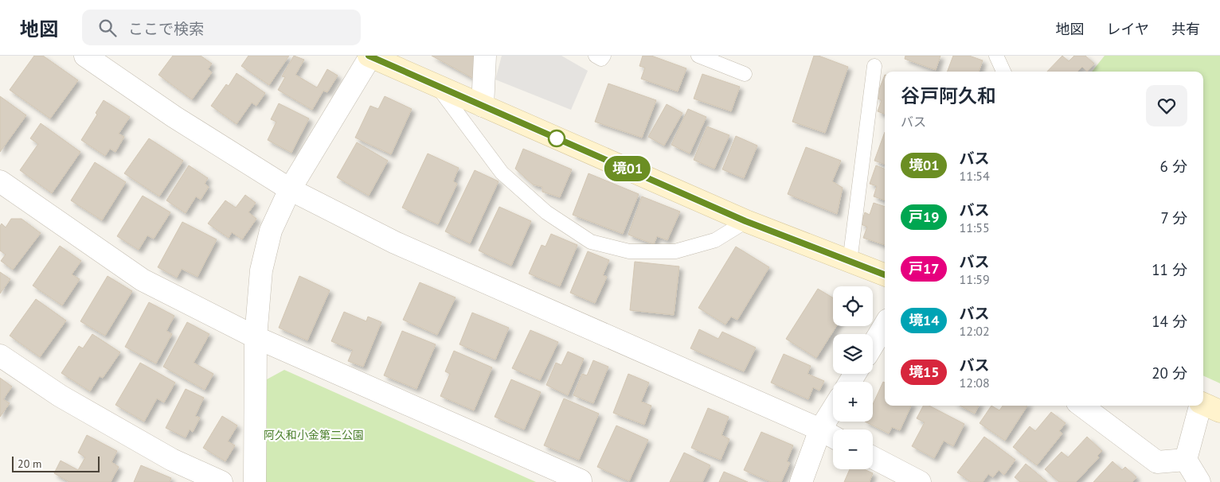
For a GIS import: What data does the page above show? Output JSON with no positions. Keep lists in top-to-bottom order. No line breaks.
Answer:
{"parks":["阿久和小金第二公園"],"lines":["bus line 境01"],"scale_bar":"20 m","page":{"header":"地図","search":"ここで検索","nav":["地図","レイヤ","共有"],"on_map":"境01","heading":["谷戸阿久和","バス"],"list":[{"mark":"境01","name":"バス","note":"11:54","value":"6 分"},{"mark":"戸19","name":"バス","note":"11:55","value":"7 分"},{"mark":"戸17","name":"バス","note":"11:59","value":"11 分"},{"mark":"境14","name":"バス","note":"12:02","value":"14 分"},{"mark":"境15","name":"バス","note":"12:08","value":"20 分"}],"map_buttons":["+","−"],"scale":"20 m"}}
